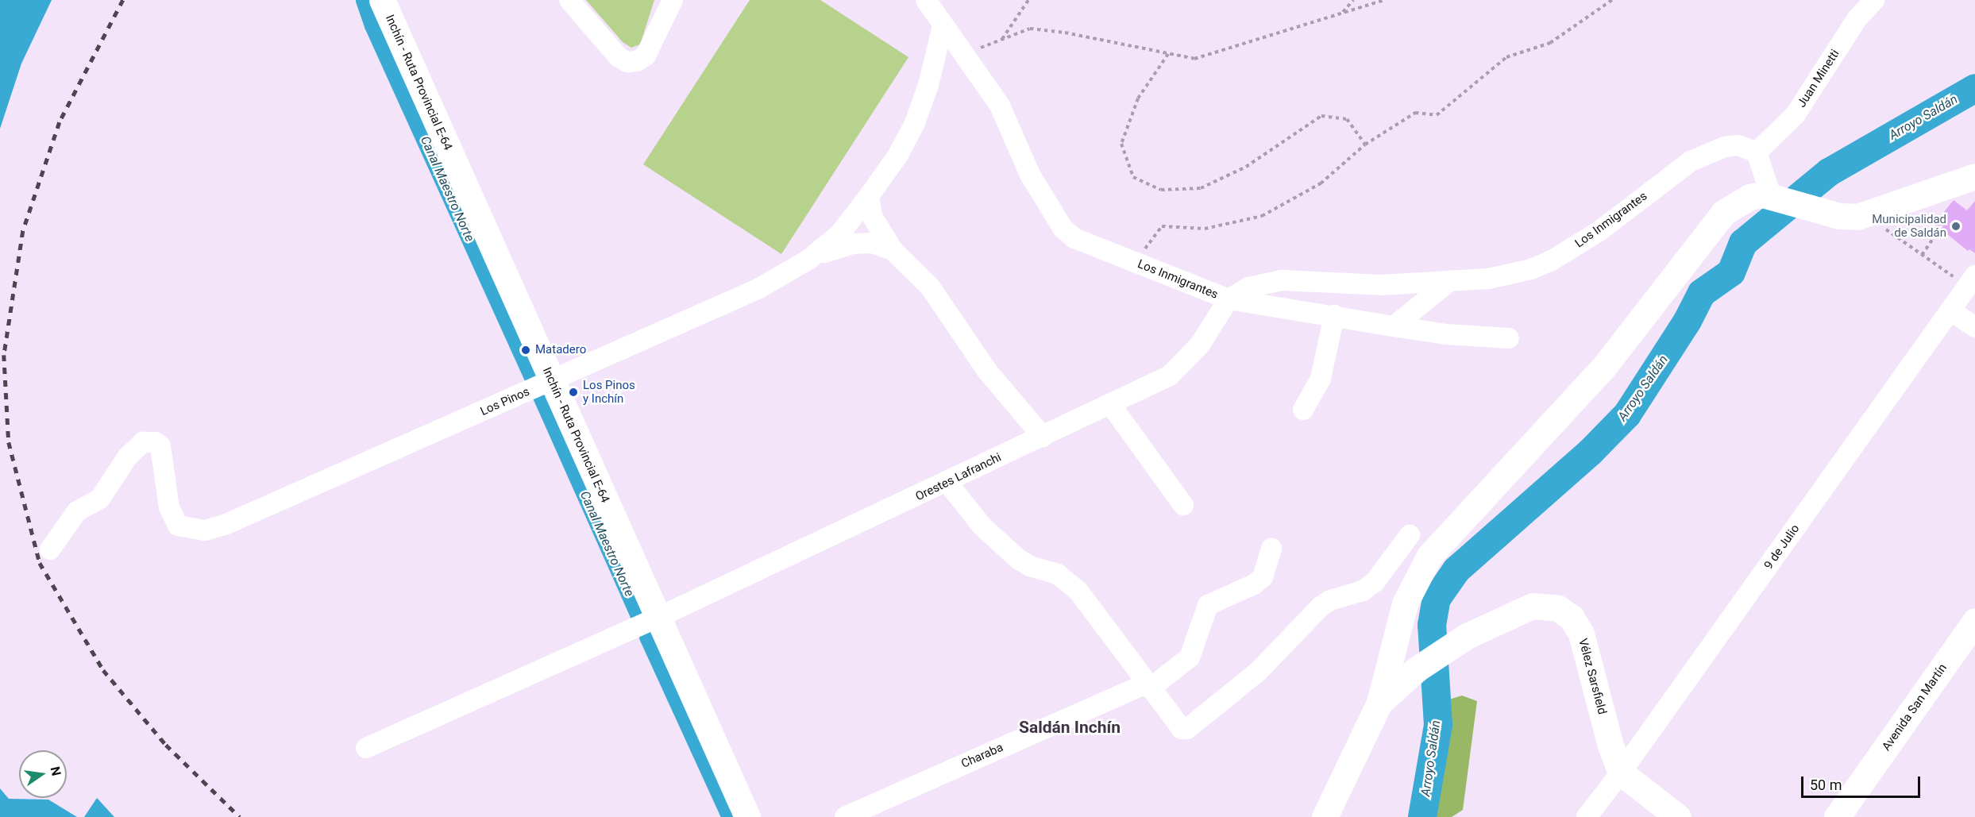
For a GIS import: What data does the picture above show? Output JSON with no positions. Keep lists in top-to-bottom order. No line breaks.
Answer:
{"streets":{"main road":["Inchín - Ruta Provincial E-64","Vélez Sarsfield","Avenida San Martín"],"street":["Juan Minetti","Los Inmigrantes","Los Pinos","Orestes Lafranchi","9 de Julio","Charaba"]},"crossings":[["Juan Minetti","Los Inmigrantes"],["Inchín - Ruta Provincial E-64","Los Pinos"],["Inchín - Ruta Provincial E-64","Orestes Lafranchi"],["Los Inmigrantes","Los Pinos"],["Los Inmigrantes","Orestes Lafranchi"],["9 de Julio","Vélez Sarsfield"]],"districts":["Saldán Inchín"],"water":["Arroyo Saldán","Canal Maestro Norte"],"places":["Municipalidad de Saldán","Matadero","Los Pinos y Inchín"],"scale_bar":"50 m","north":"right"}
